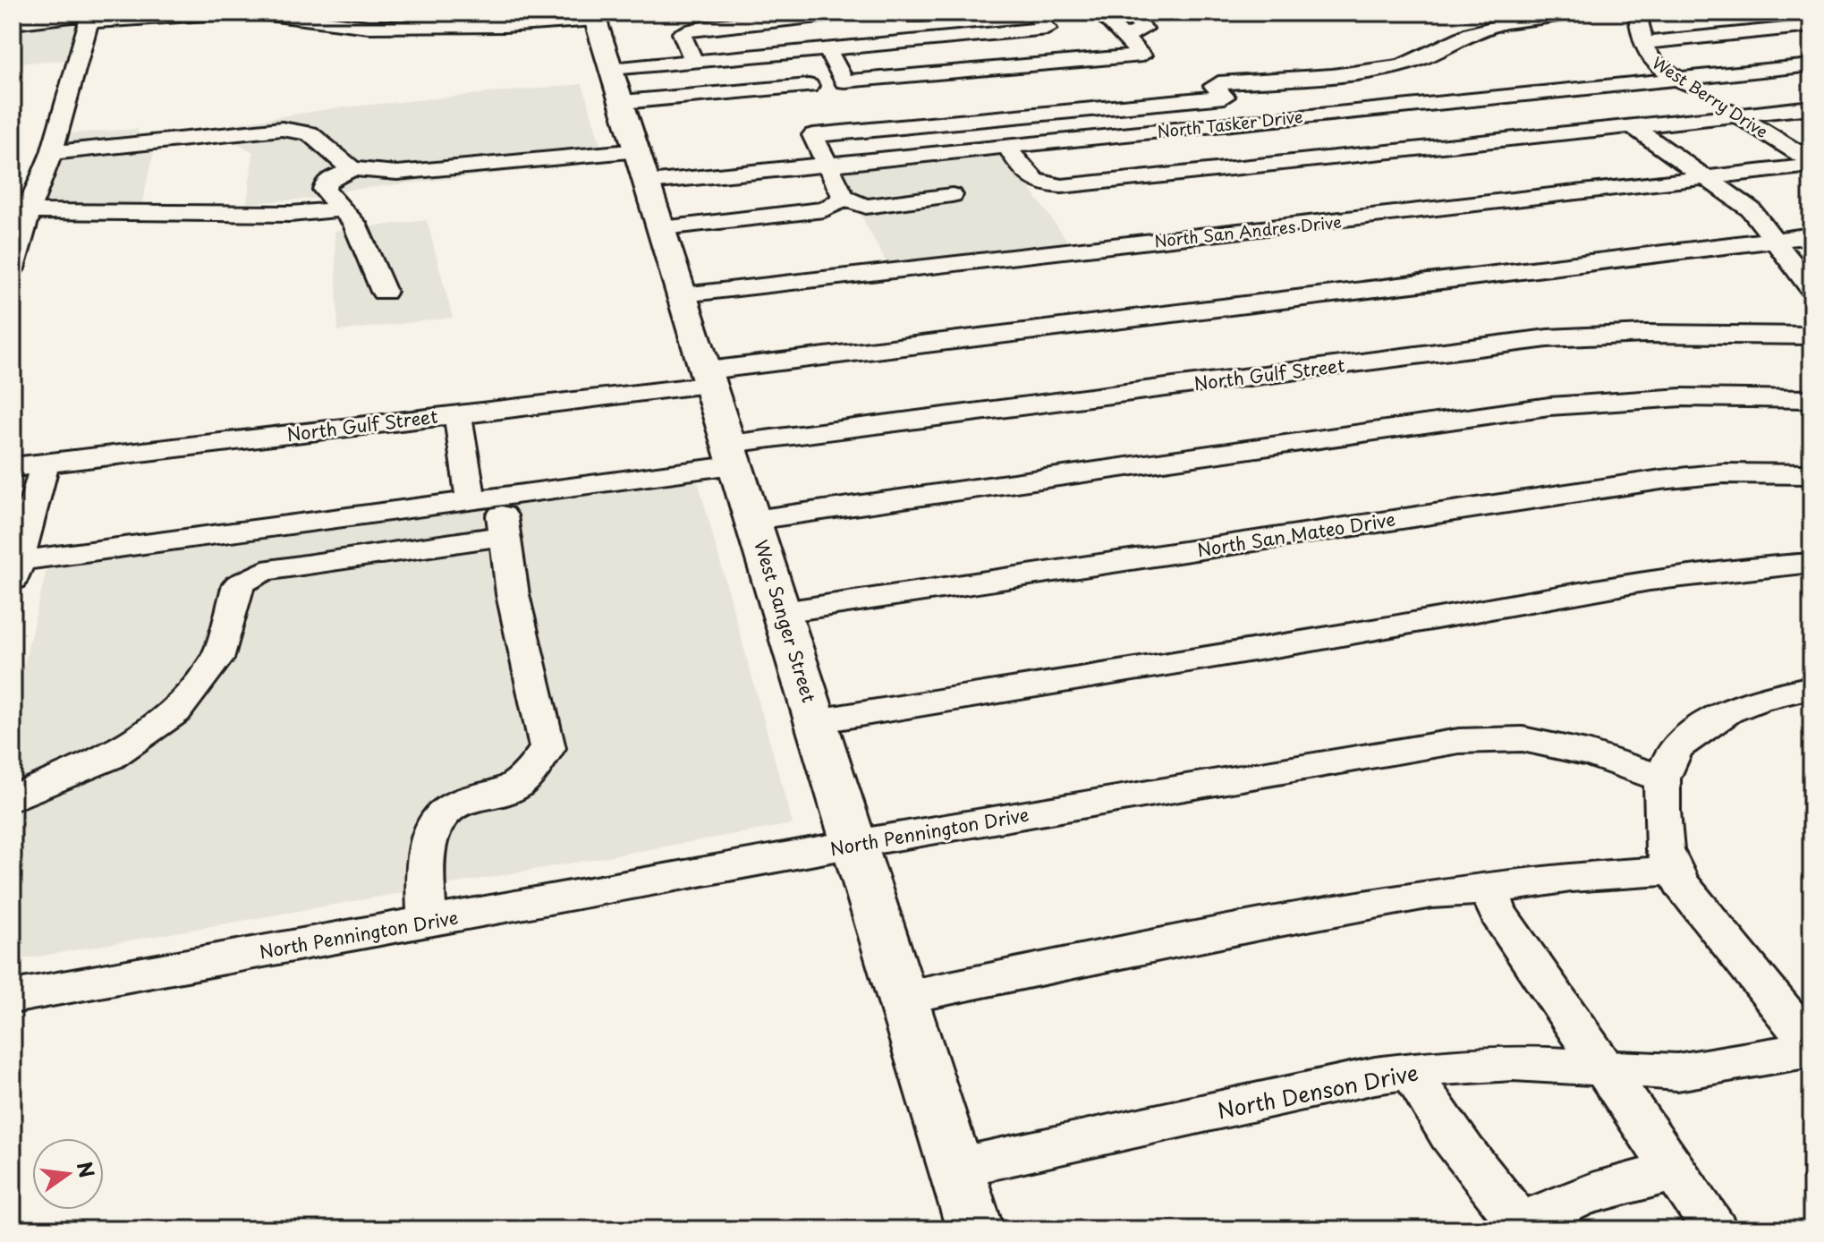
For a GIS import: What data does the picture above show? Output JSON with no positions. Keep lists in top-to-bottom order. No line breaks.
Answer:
{"streets":{"main road":["West Sanger Street"],"street":["West Berry Drive","North Tasker Drive","North San Andres Drive","North Gulf Street","North San Mateo Drive","North Pennington Drive","North Denson Drive"]},"crossings":[["West Berry Drive","North Tasker Drive"],["West Berry Drive","North San Andres Drive"],["North Tasker Drive","West Sanger Street"],["North San Andres Drive","West Sanger Street"],["North Gulf Street","West Sanger Street"],["North San Mateo Drive","West Sanger Street"],["West Sanger Street","North Pennington Drive"],["West Sanger Street","North Denson Drive"]],"north":"right"}
